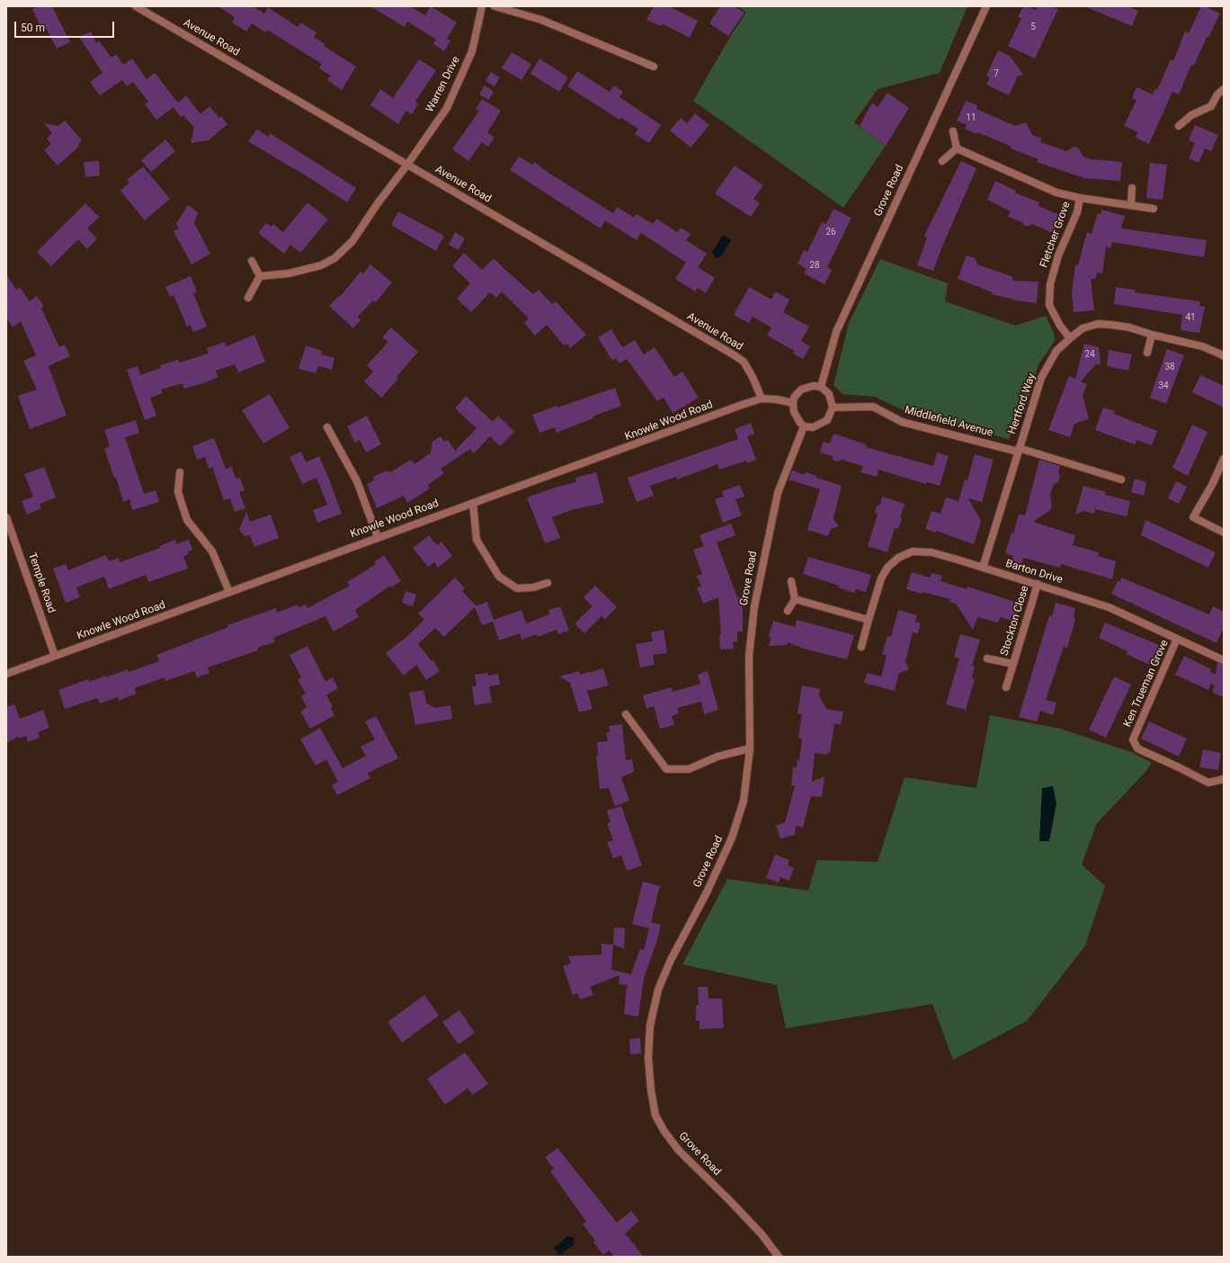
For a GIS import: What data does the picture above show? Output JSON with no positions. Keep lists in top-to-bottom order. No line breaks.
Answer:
{"streets":{"street":["Avenue Road","Warren Drive","Grove Road","Fletcher Grove","Hertford Way","Knowle Wood Road","Middlefield Avenue","Barton Drive","Temple Road","Stockton Close","Ken Trueman Grove"]},"crossings":[["Avenue Road","Warren Drive"],["Avenue Road","Knowle Wood Road"],["Grove Road","Knowle Wood Road"],["Grove Road","Middlefield Avenue"],["Fletcher Grove","Hertford Way"],["Hertford Way","Middlefield Avenue"],["Hertford Way","Barton Drive"],["Knowle Wood Road","Middlefield Avenue"],["Knowle Wood Road","Temple Road"],["Barton Drive","Stockton Close"],["Barton Drive","Ken Trueman Grove"]],"house_numbers":["5","7","11","26","28","41","24","38","34"],"scale_bar":"50 m"}
